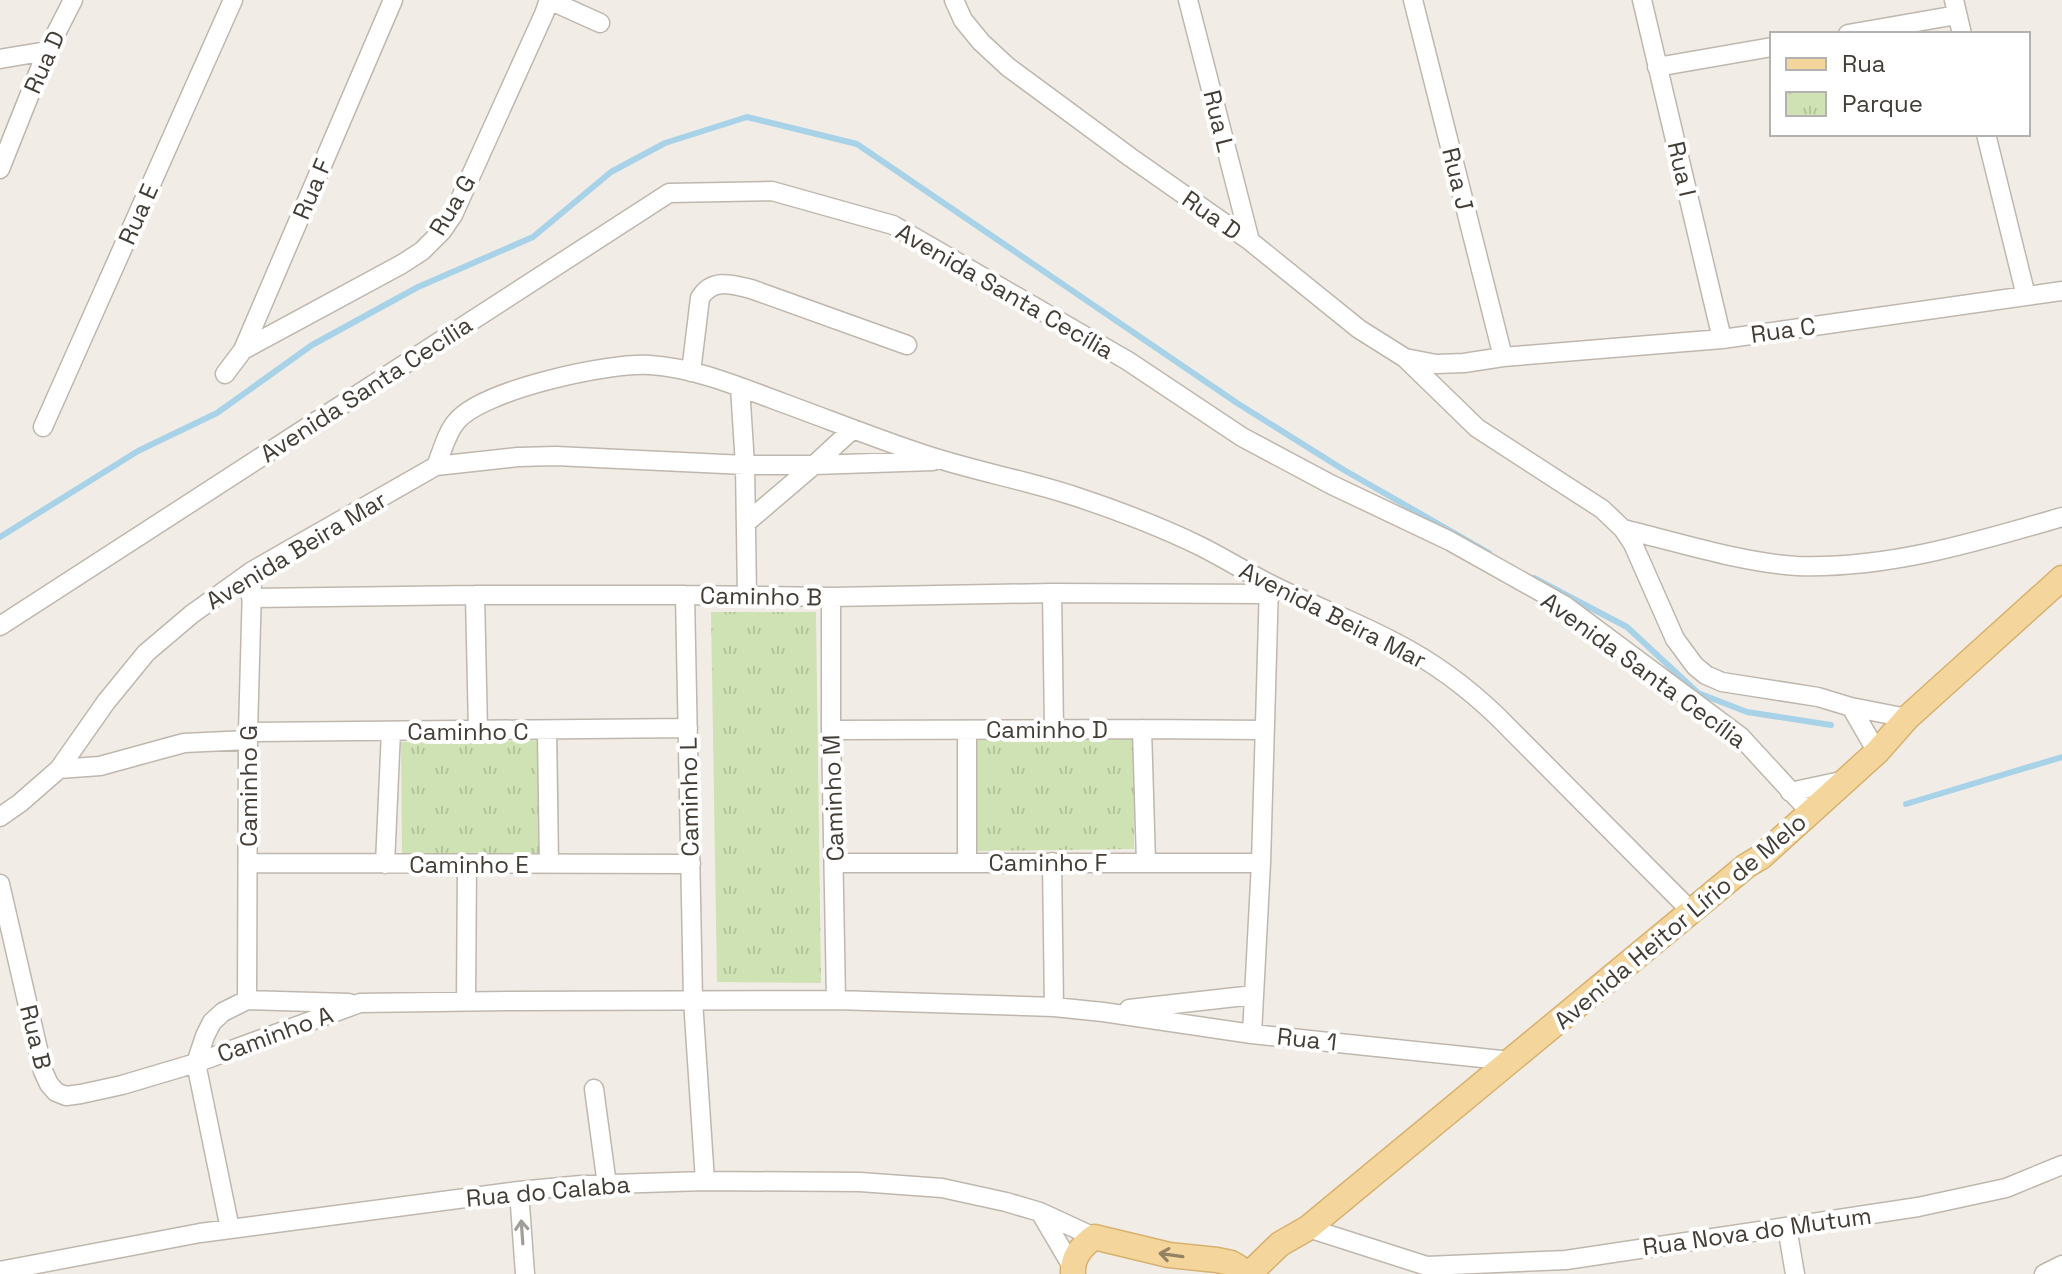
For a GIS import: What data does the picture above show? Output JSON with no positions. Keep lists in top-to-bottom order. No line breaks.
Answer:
{"streets":{"main road":["Avenida Heitor Lírio de Melo"],"street":["Rua D","Rua L","Rua I","Rua J","Rua F","Rua G","Rua E","Avenida Santa Cecília","Rua C","Avenida Beira Mar","Caminho B","Caminho D","Caminho C","Caminho G","Caminho L","Caminho M","Caminho F","Caminho E","Caminho A","Rua B","Rua 1","Rua do Calaba","Rua Nova do Mutum"]},"crossings":[["Rua D","Rua L"],["Rua D","Rua J"],["Rua D","Rua C"],["Rua I","Rua C"],["Rua J","Rua C"],["Rua F","Rua G"],["Avenida Santa Cecília","Avenida Heitor Lírio de Melo"],["Avenida Beira Mar","Caminho B"],["Avenida Beira Mar","Caminho C"],["Avenida Beira Mar","Caminho G"],["Avenida Beira Mar","Avenida Heitor Lírio de Melo"],["Caminho B","Caminho G"],["Caminho B","Caminho L"],["Caminho B","Caminho M"],["Caminho D","Caminho M"],["Caminho C","Caminho G"],["Caminho C","Caminho L"],["Caminho G","Caminho E"],["Caminho G","Caminho A"],["Caminho L","Caminho E"],["Caminho L","Caminho A"],["Caminho L","Rua 1"],["Caminho L","Rua do Calaba"],["Caminho M","Caminho F"],["Caminho M","Rua 1"],["Avenida Heitor Lírio de Melo","Rua 1"],["Avenida Heitor Lírio de Melo","Rua Nova do Mutum"],["Caminho A","Rua B"],["Caminho A","Rua 1"]],"legend":["Rua","Parque"]}
